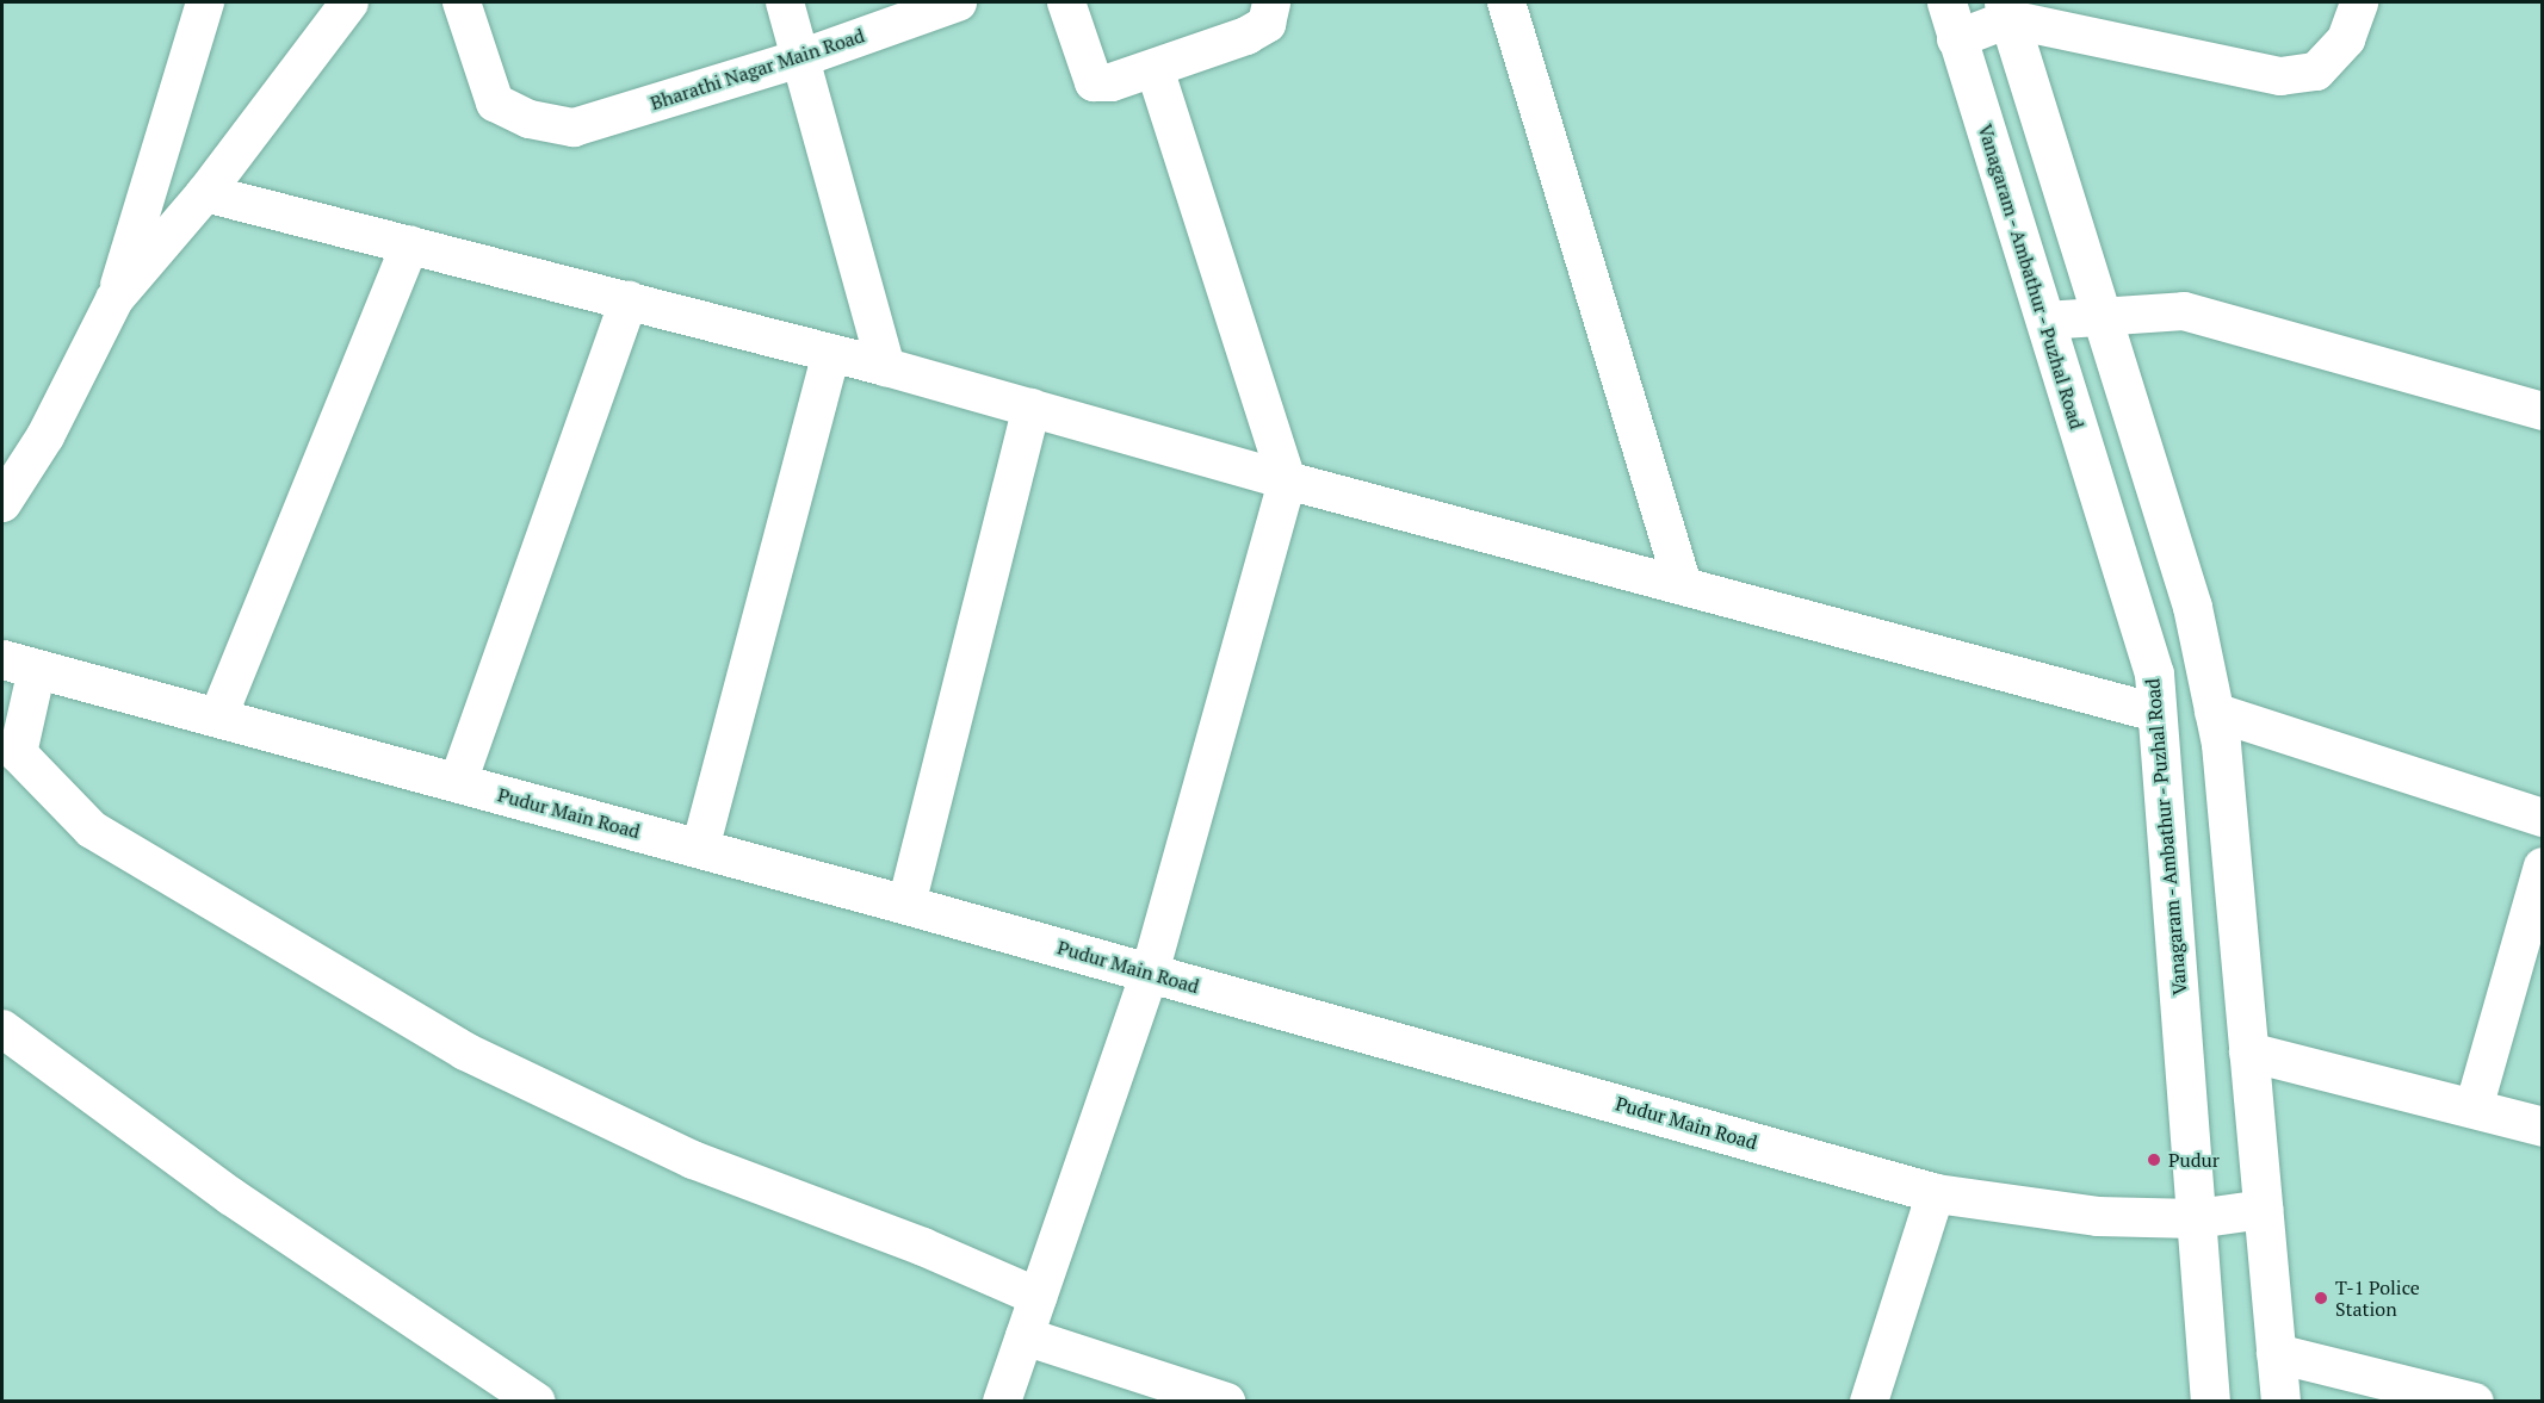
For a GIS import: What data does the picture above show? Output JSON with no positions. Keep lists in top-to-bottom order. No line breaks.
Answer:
{"streets":{"main road":["Vanagaram - Ambathur - Puzhal Road","Pudur Main Road"],"street":["Bharathi Nagar Main Road"]},"crossings":[["Vanagaram - Ambathur - Puzhal Road","Pudur Main Road"]],"places":["Pudur","T-1 Police Station"]}
